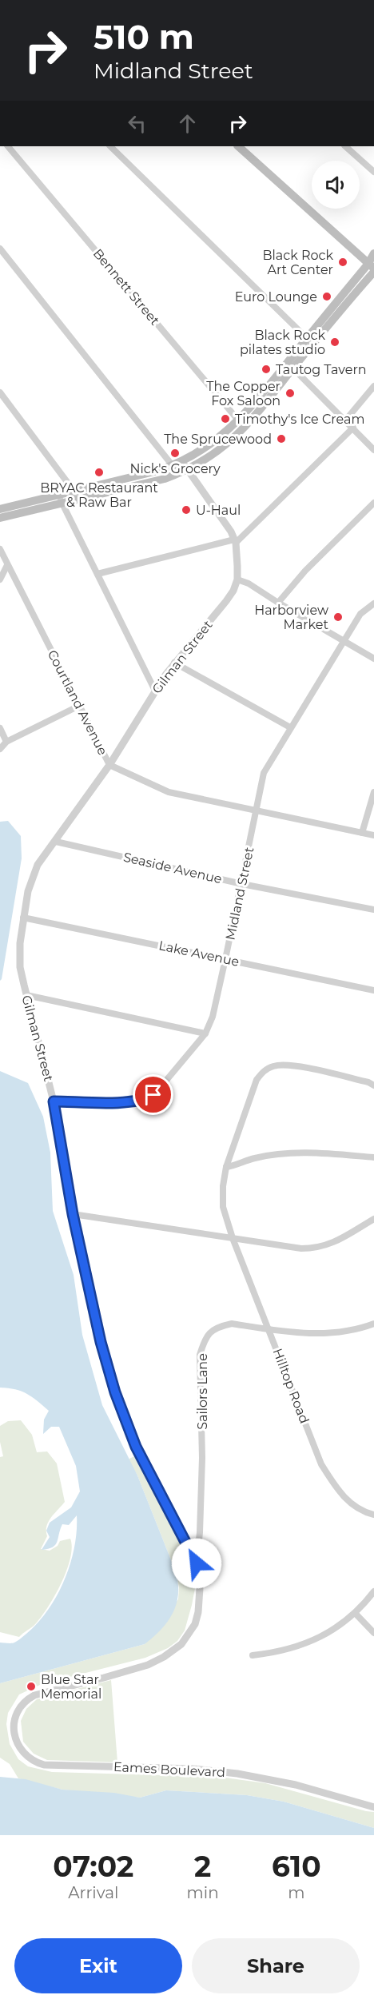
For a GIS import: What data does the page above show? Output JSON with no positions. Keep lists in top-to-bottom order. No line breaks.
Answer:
{"streets":{"street":["Bennett Street","Gilman Street","Courtland Avenue","Seaside Avenue","Midland Street","Lake Avenue","Hilltop Road","Sailors Lane","Eames Boulevard"]},"crossings":[["Gilman Street","Courtland Avenue"],["Gilman Street","Seaside Avenue"],["Gilman Street","Midland Street"],["Gilman Street","Lake Avenue"],["Gilman Street","Sailors Lane"],["Gilman Street","Eames Boulevard"],["Courtland Avenue","Midland Street"],["Seaside Avenue","Midland Street"],["Midland Street","Lake Avenue"],["Hilltop Road","Sailors Lane"]],"places":["Black Rock Art Center","Euro Lounge","Black Rock pilates studio","Tautog Tavern","The Copper Fox Saloon","Timothy's Ice Cream","The Sprucewood","Nick's Grocery","BRYAC Restaurant & Raw Bar","U-Haul","Harborview Market","Blue Star Memorial"],"page":{"turn":["510 m","Midland Street"],"eta":["07:02","Arrival","2","min","610","m"],"buttons":["Exit","Share"]}}
